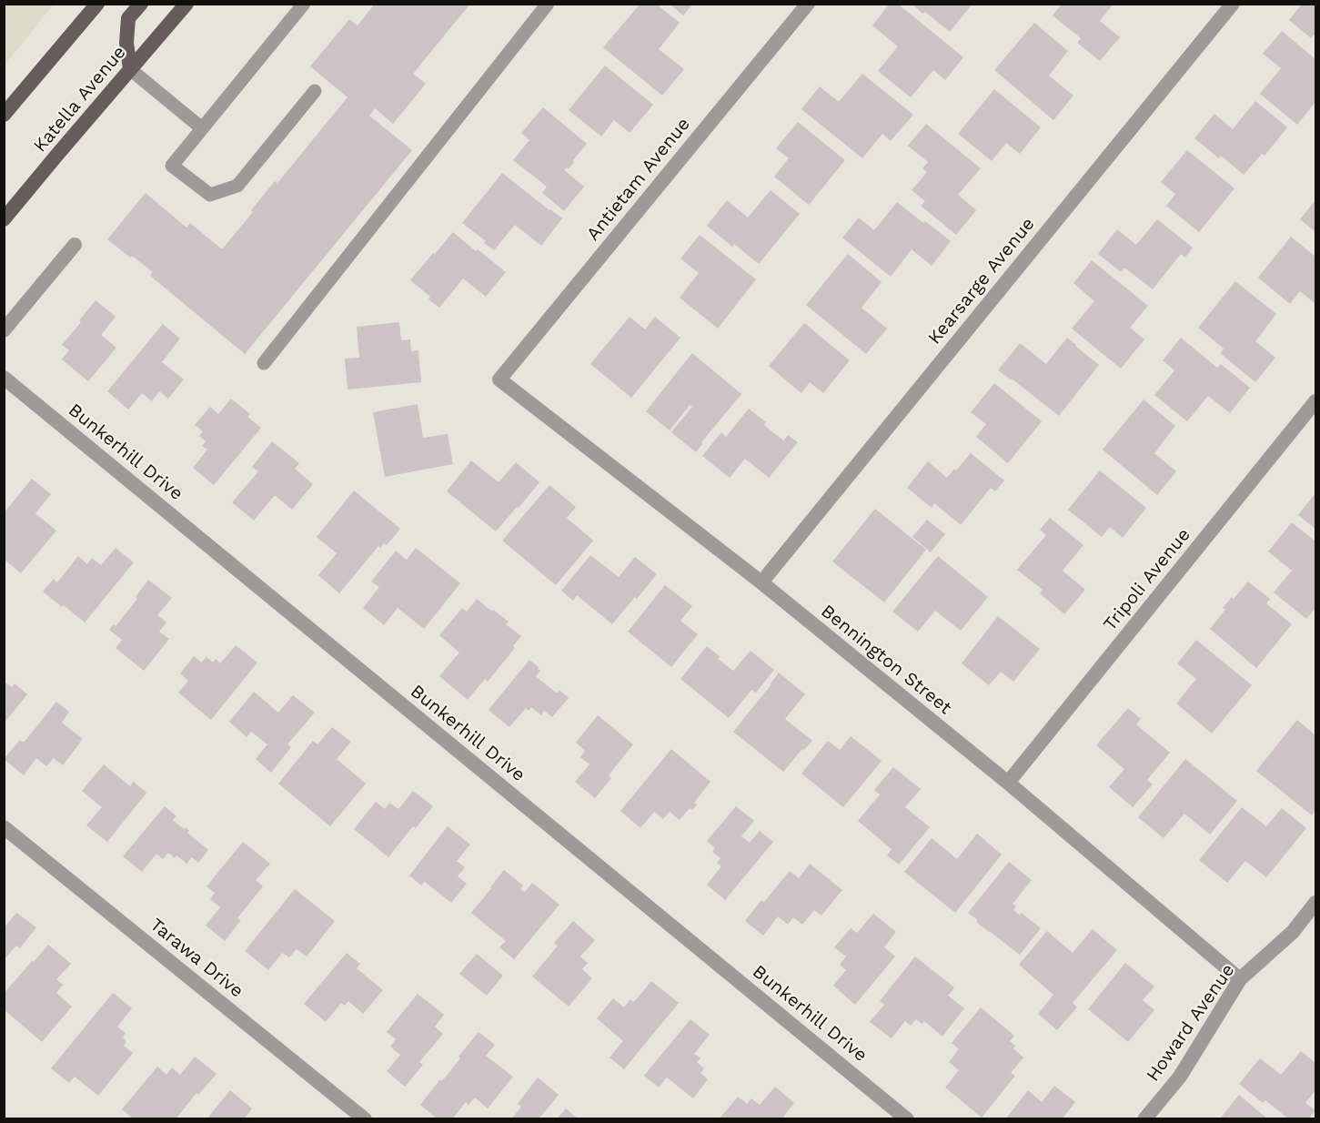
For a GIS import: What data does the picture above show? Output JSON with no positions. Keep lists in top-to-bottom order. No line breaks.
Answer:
{"streets":{"main road":["Katella Avenue"],"street":["Antietam Avenue","Kearsarge Avenue","Bunkerhill Drive","Tripoli Avenue","Bennington Street","Tarawa Drive","Howard Avenue"]},"crossings":[["Antietam Avenue","Bennington Street"],["Kearsarge Avenue","Bennington Street"],["Tripoli Avenue","Bennington Street"],["Bennington Street","Howard Avenue"]]}
